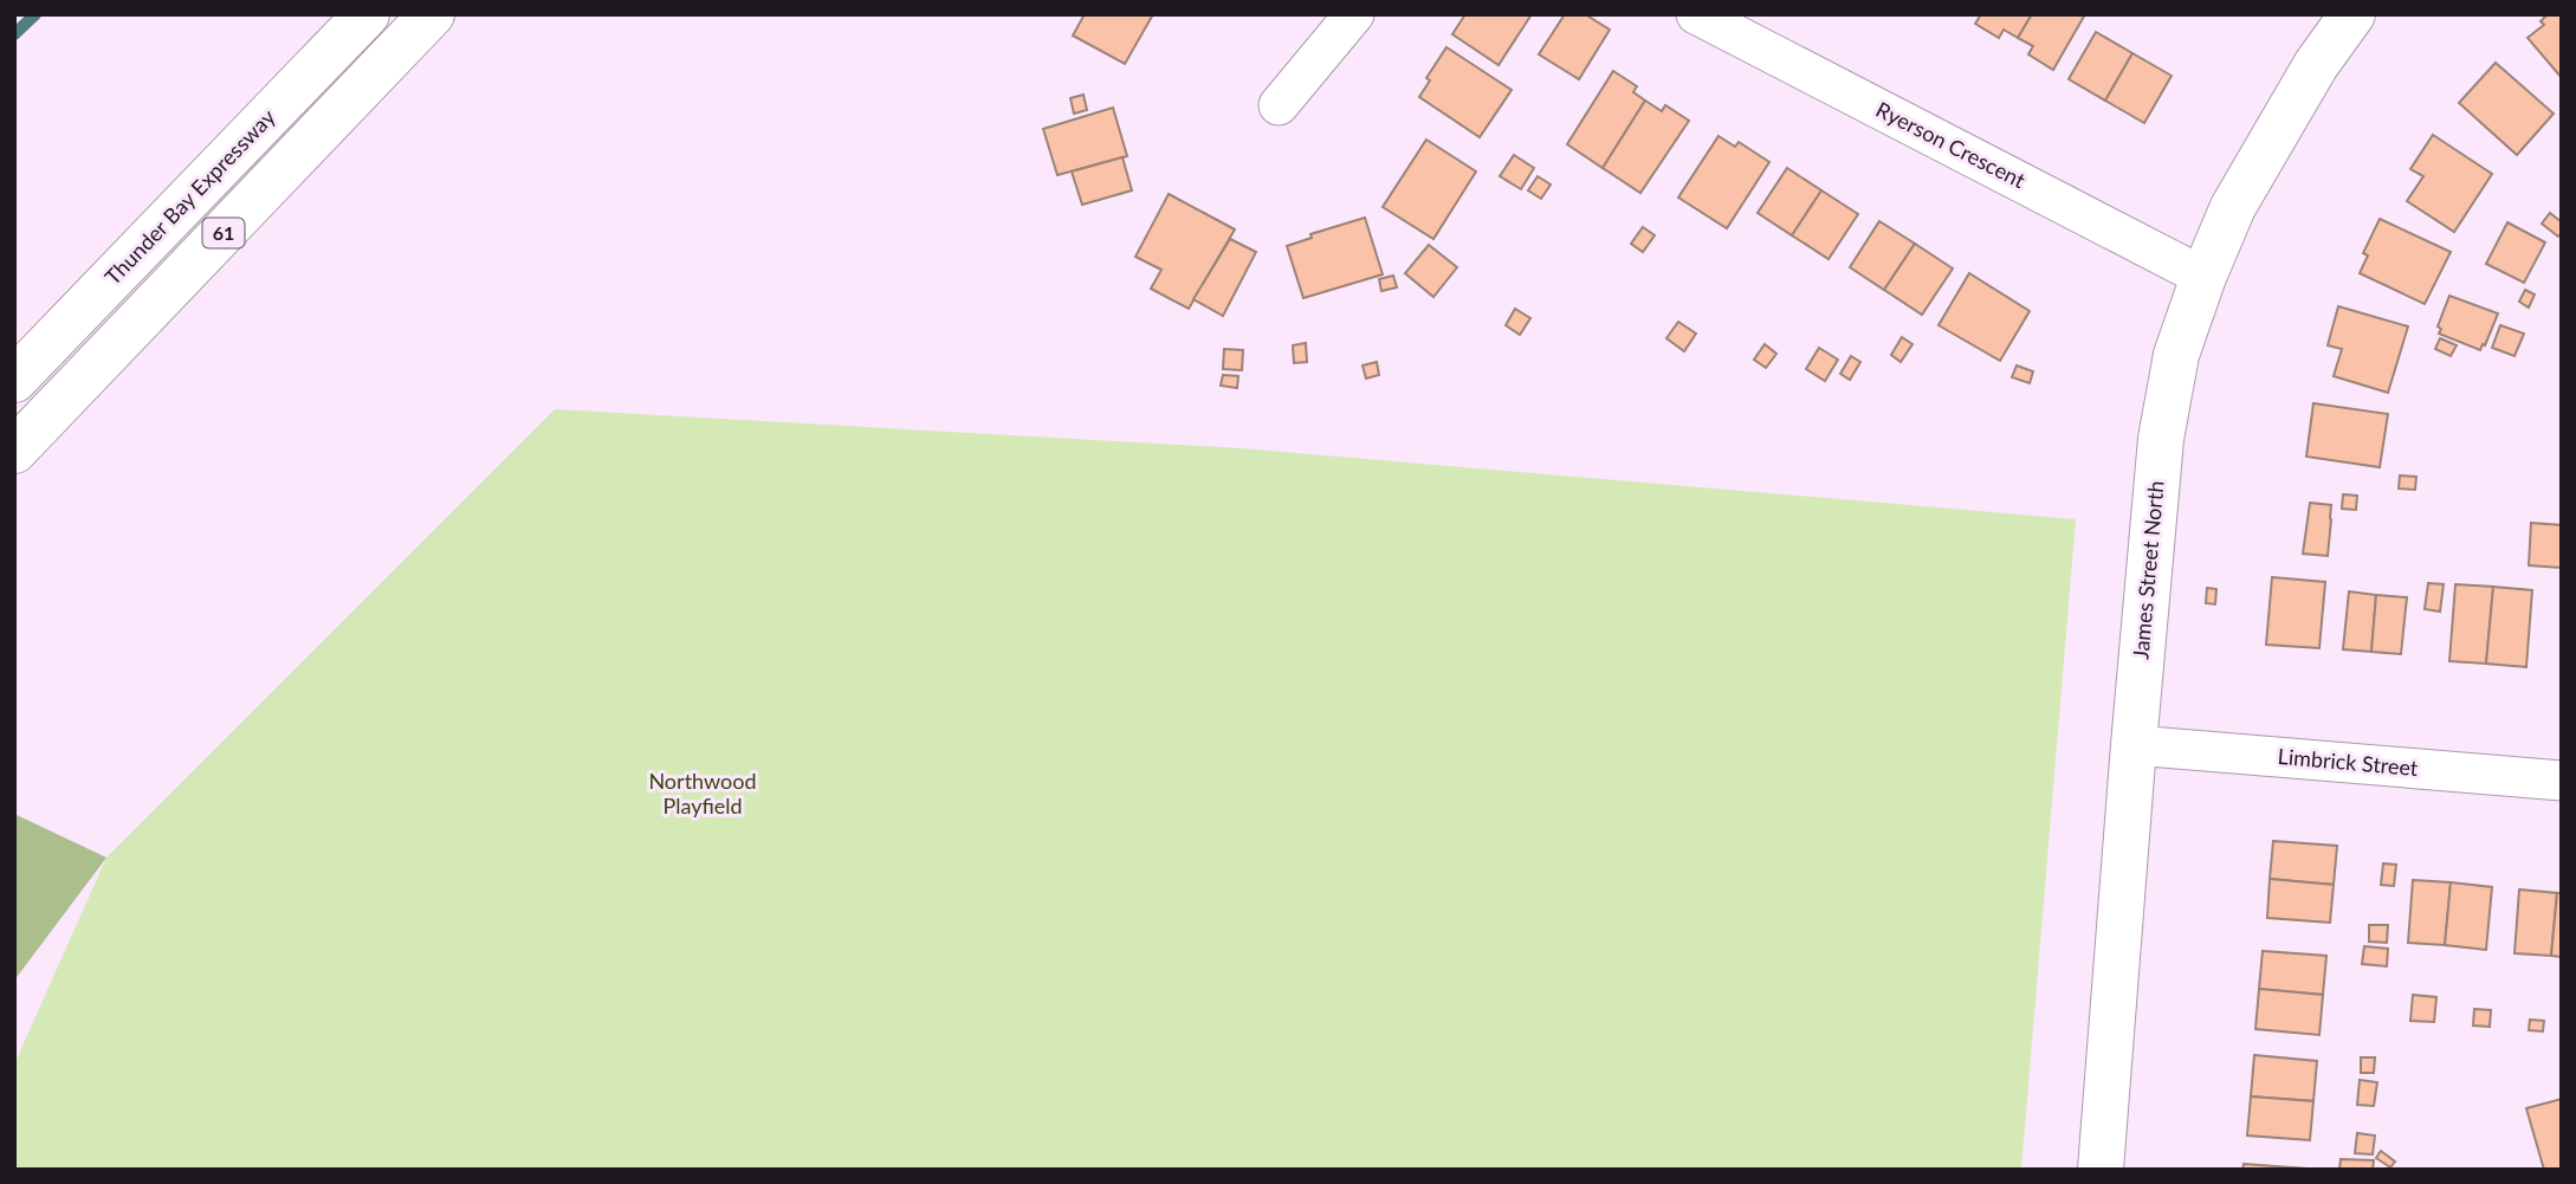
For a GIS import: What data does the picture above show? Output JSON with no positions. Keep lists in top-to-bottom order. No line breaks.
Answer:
{"streets":{"main road":["Thunder Bay Expressway","61","James Street North"],"street":["Ryerson Crescent","Limbrick Street"]},"crossings":[["Ryerson Crescent","James Street North"],["James Street North","Limbrick Street"]],"parks":["Northwood Playfield"]}
